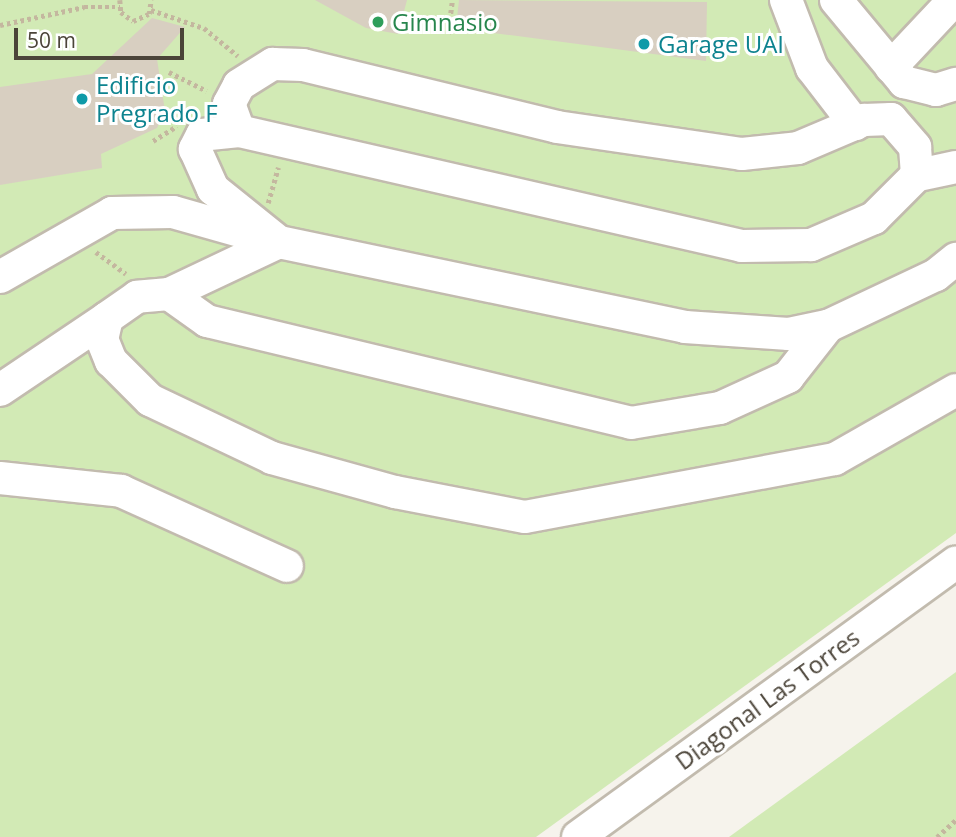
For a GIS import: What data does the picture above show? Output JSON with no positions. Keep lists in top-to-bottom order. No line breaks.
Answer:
{"streets":{"street":["Diagonal Las Torres"]},"places":["Gimnasio","Garage UAI","Edificio Pregrado F"],"scale_bar":"50 m"}
